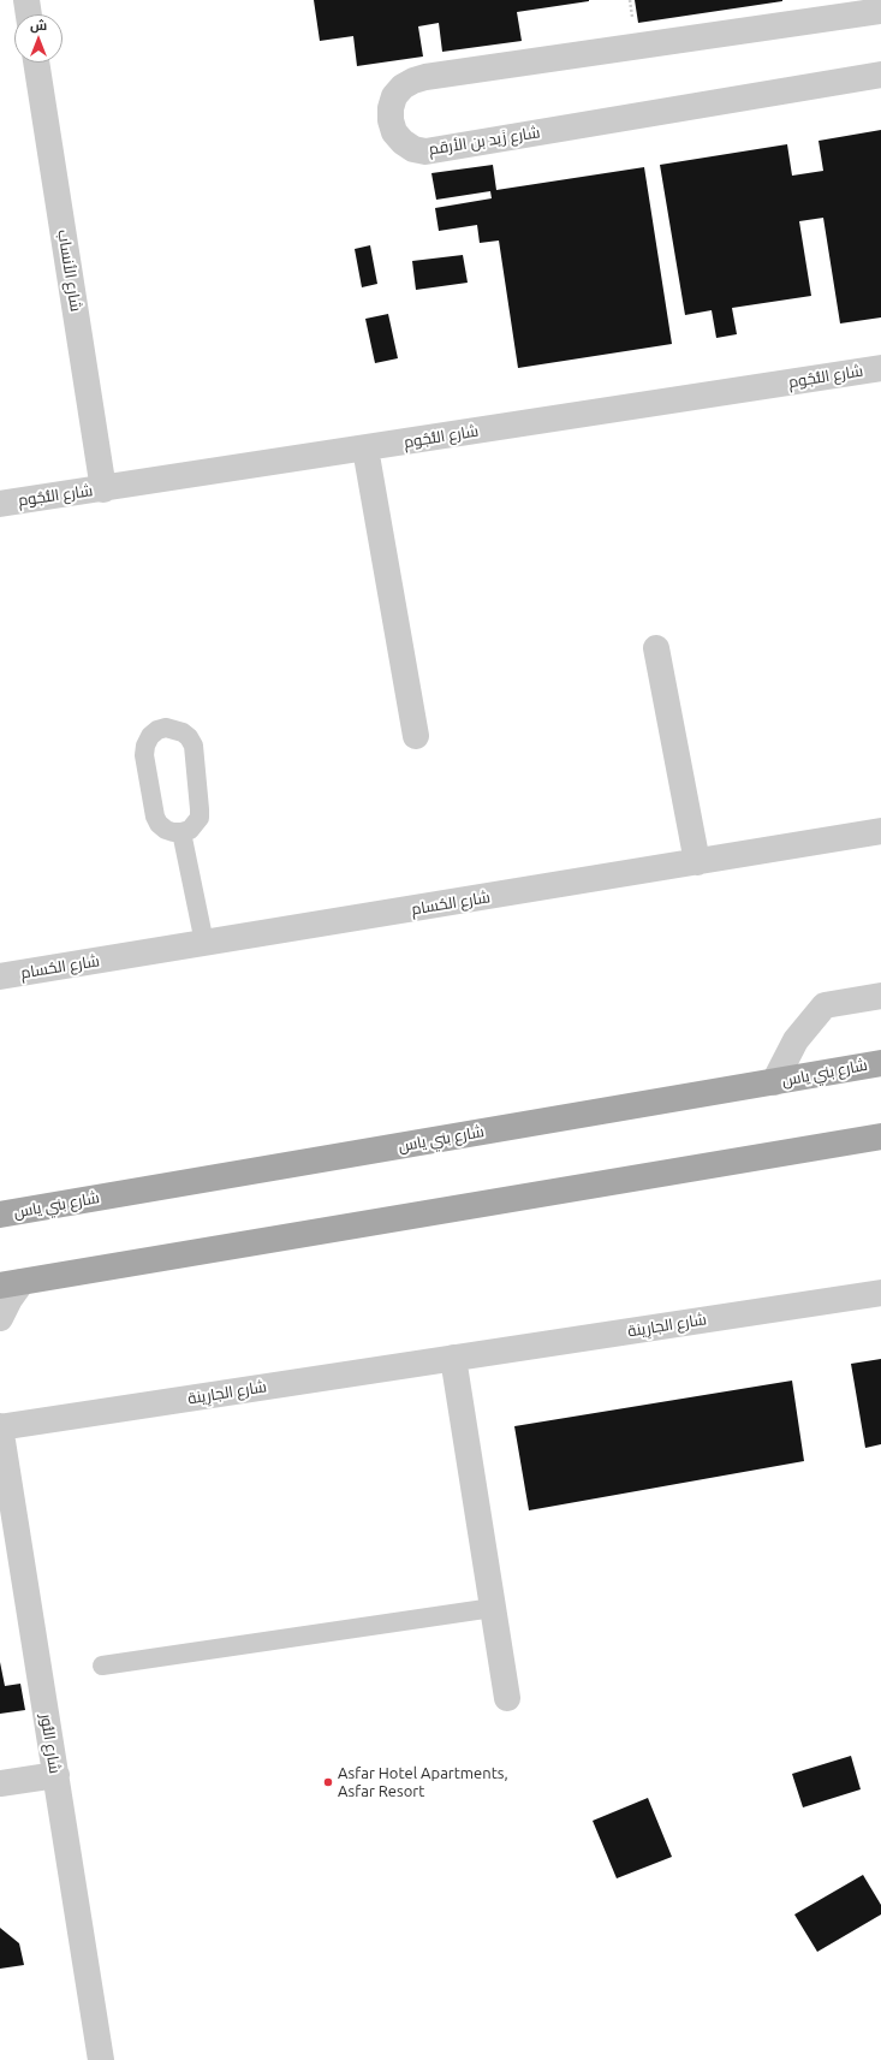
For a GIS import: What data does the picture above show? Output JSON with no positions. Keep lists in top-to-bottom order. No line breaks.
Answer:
{"streets":{"main road":["شارع بني ياس"],"street":["شارع زَيد بن الأرقم","شارع الأنساب","شارع النُّجُوم","شارع الحُسام","شارع الجارِينة","شارع النُّور"]},"crossings":[["شارع الأنساب","شارع النُّجُوم"],["شارع الجارِينة","شارع النُّور"]],"places":["Asfar Hotel Apartments, Asfar Resort"],"north":"top"}
